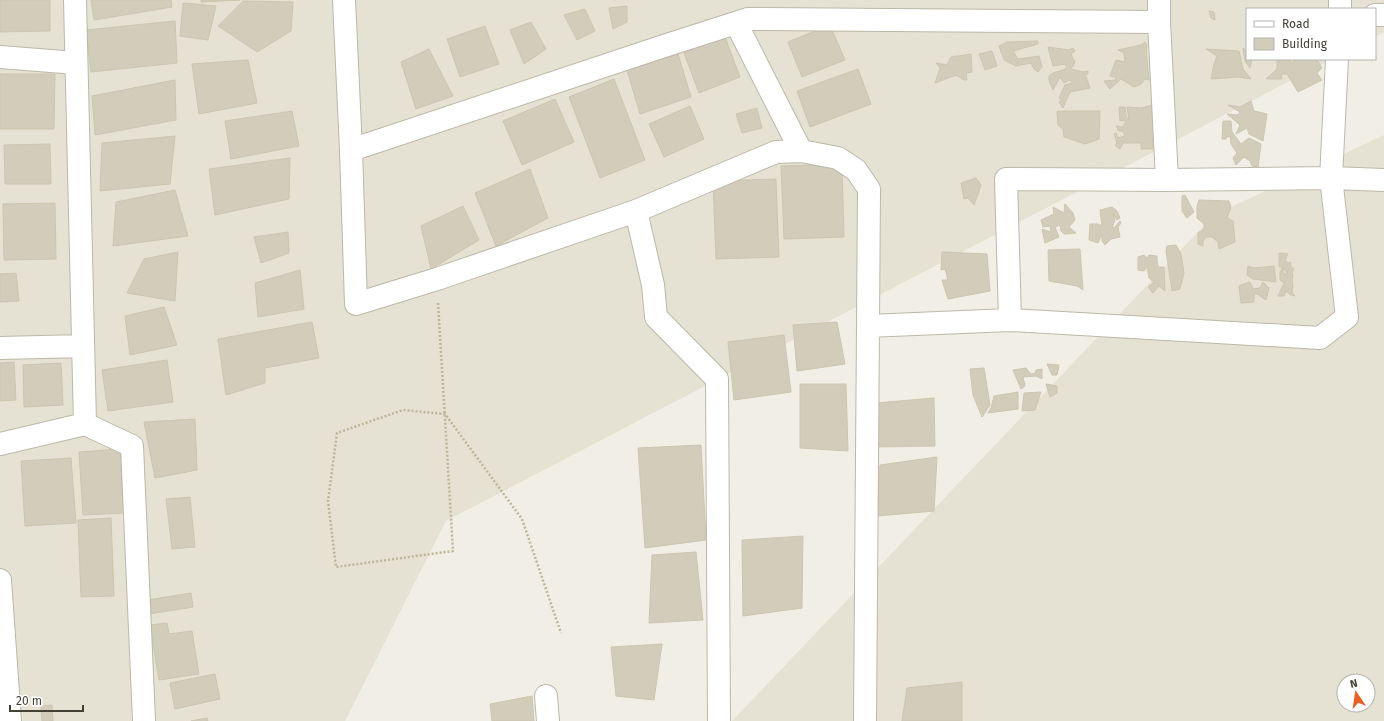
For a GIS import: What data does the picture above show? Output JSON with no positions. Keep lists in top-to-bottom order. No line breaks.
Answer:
{"legend":["Road","Building"],"scale_bar":"20 m","north":"top"}
